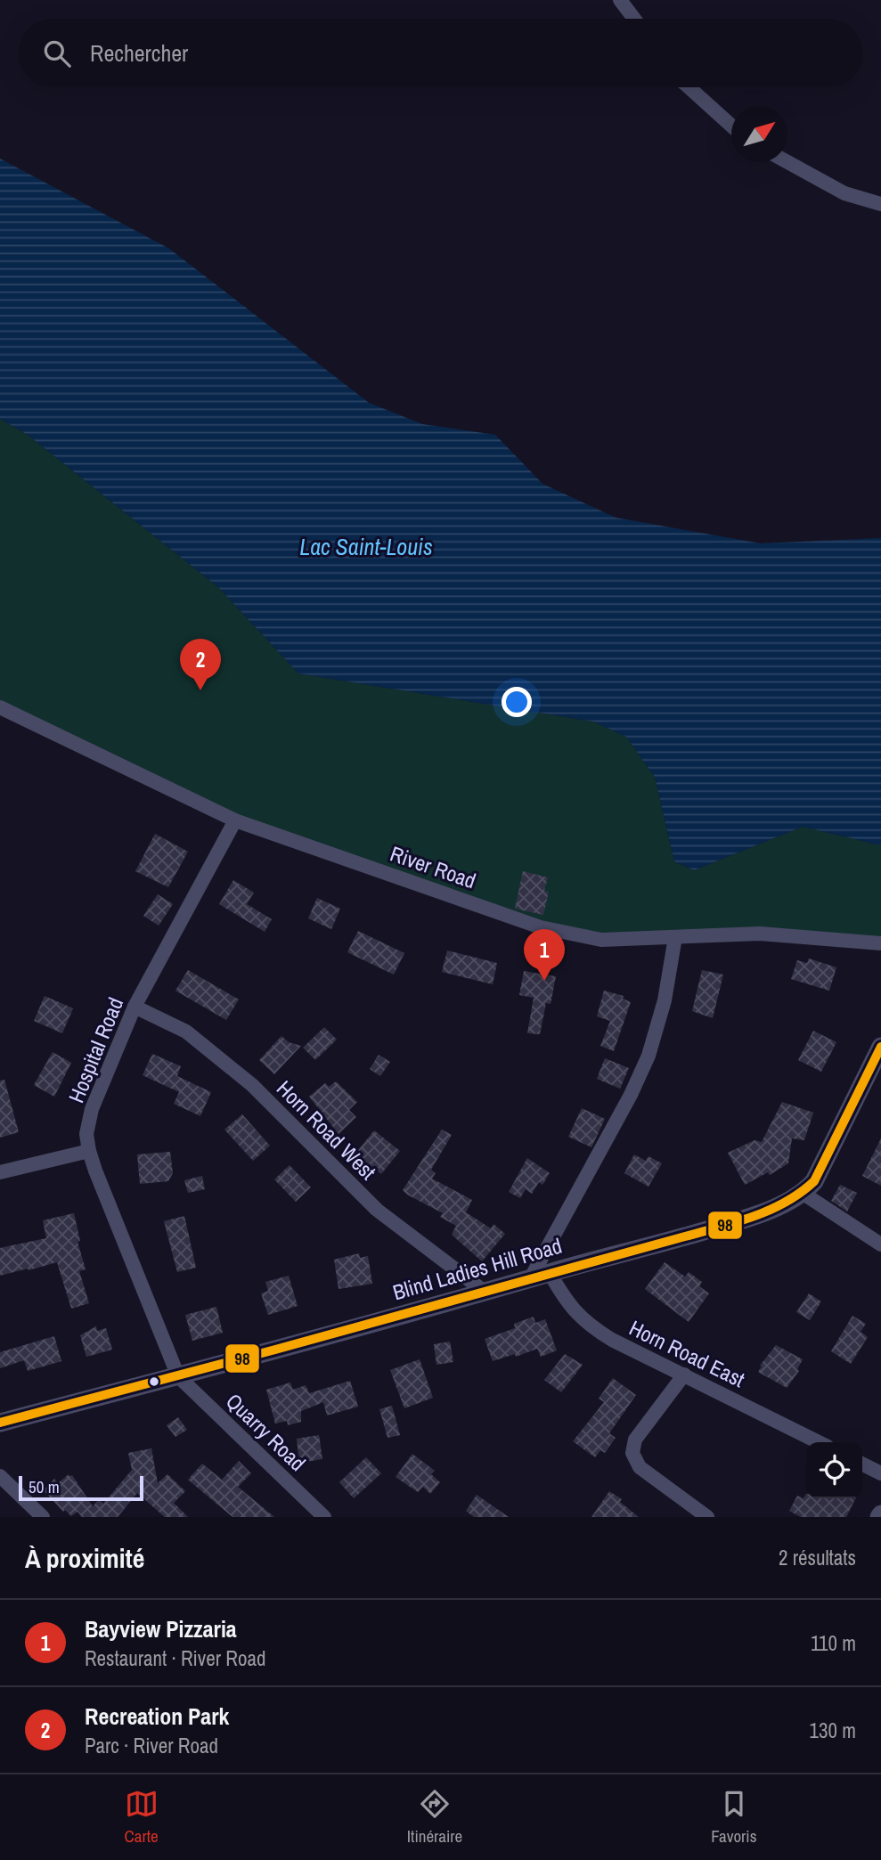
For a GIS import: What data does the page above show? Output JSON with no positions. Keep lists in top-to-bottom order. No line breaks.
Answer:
{"streets":{"street":["River Road","Hospital Road","Horn Road West","Blind Ladies Hill Road","Horn Road East","Quarry Road"]},"crossings":[["River Road","Hospital Road"],["Hospital Road","Horn Road West"],["Hospital Road","Blind Ladies Hill Road"],["Hospital Road","Quarry Road"],["Horn Road West","Blind Ladies Hill Road"],["Blind Ladies Hill Road","Horn Road East"],["Blind Ladies Hill Road","Quarry Road"]],"water":["Lac Saint-Louis"],"lines":["transit line 98"],"scale_bar":"50 m","north":"top right","page":{"search":"Rechercher","pins":["2","1"],"scale":"50 m","heading":["À proximité","2 résultats"],"list":[{"mark":"1","name":"Bayview Pizzaria","note":"Restaurant · River Road","value":"110 m"},{"mark":"2","name":"Recreation Park","note":"Parc · River Road","value":"130 m"}],"nav":["Carte","Itinéraire","Favoris"]}}
